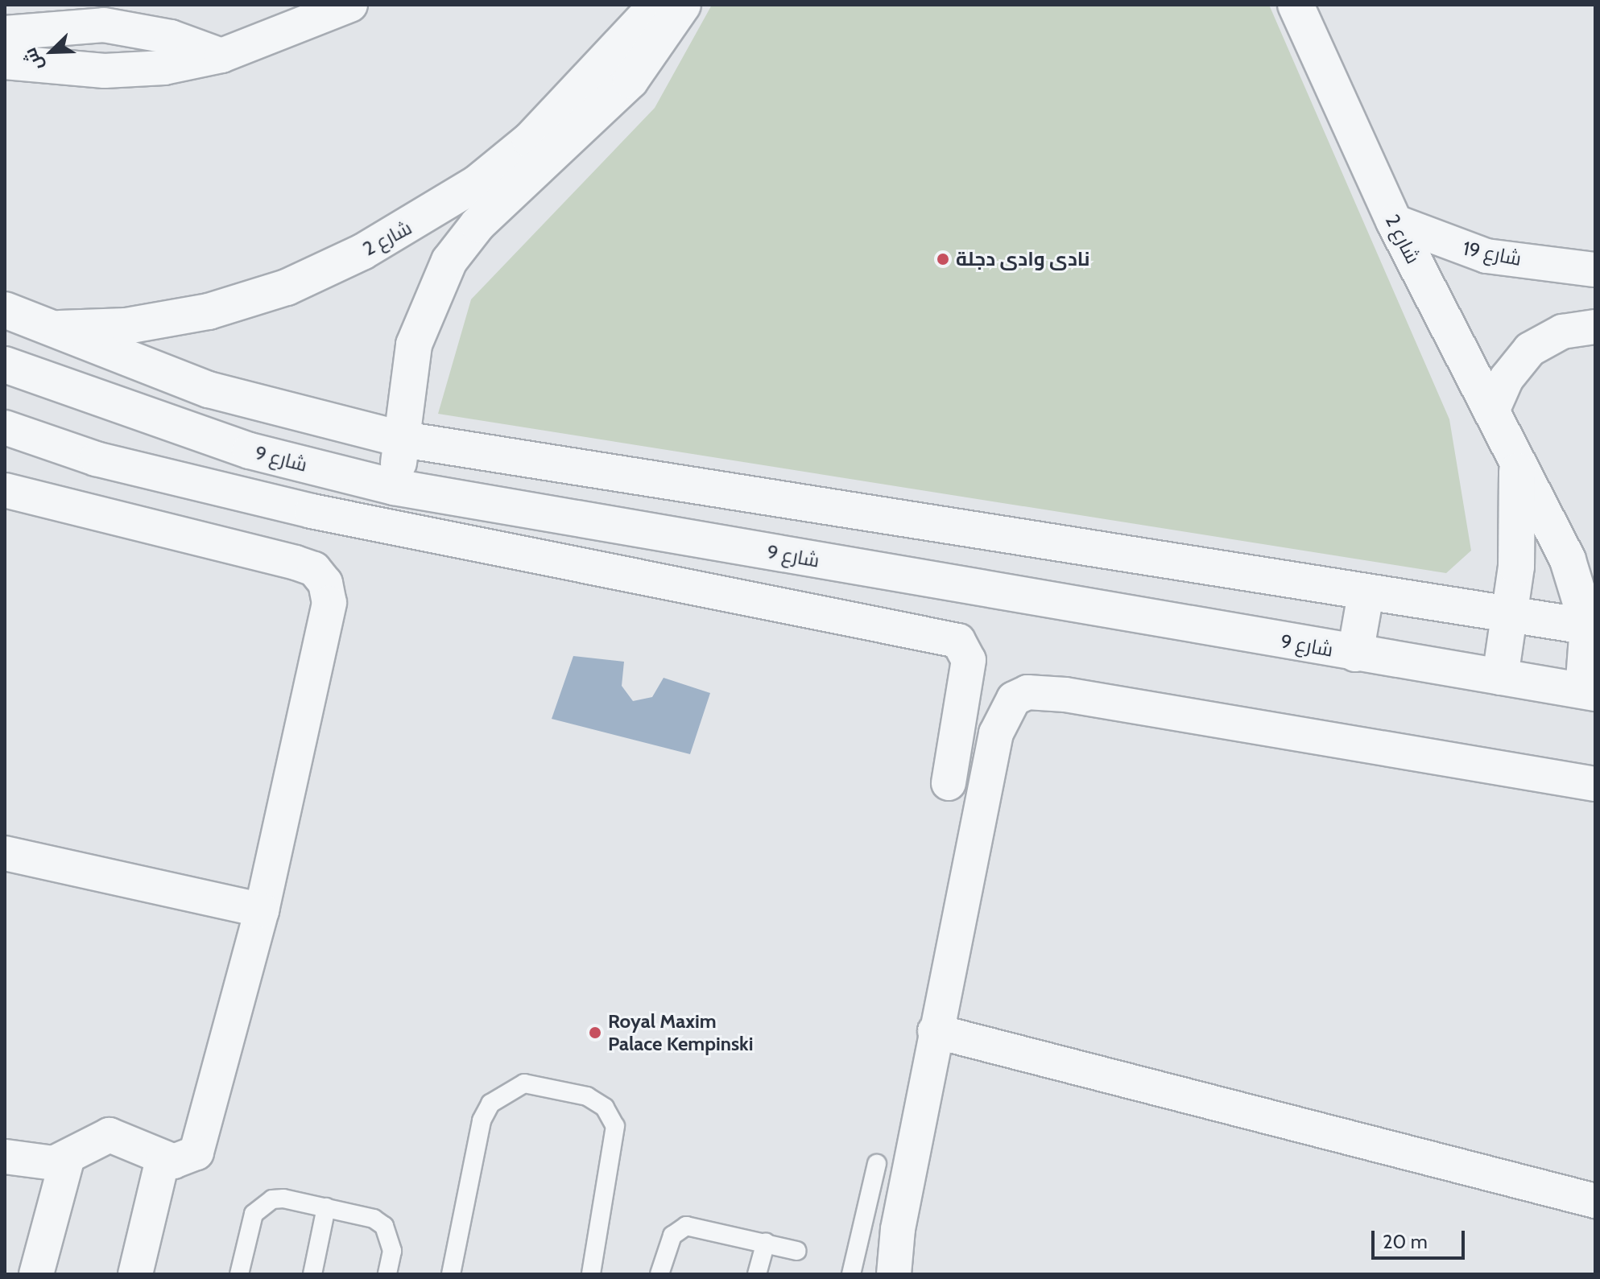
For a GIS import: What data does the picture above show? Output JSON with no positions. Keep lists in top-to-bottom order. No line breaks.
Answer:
{"streets":{"street":["شارع 2","شارع 19","شارع 9"]},"crossings":[["شارع 2","شارع 19"],["شارع 2","شارع 9"]],"places":["نادى وادى دجلة","Royal Maxim Palace Kempinski"],"scale_bar":"20 m","north":"bottom left"}
